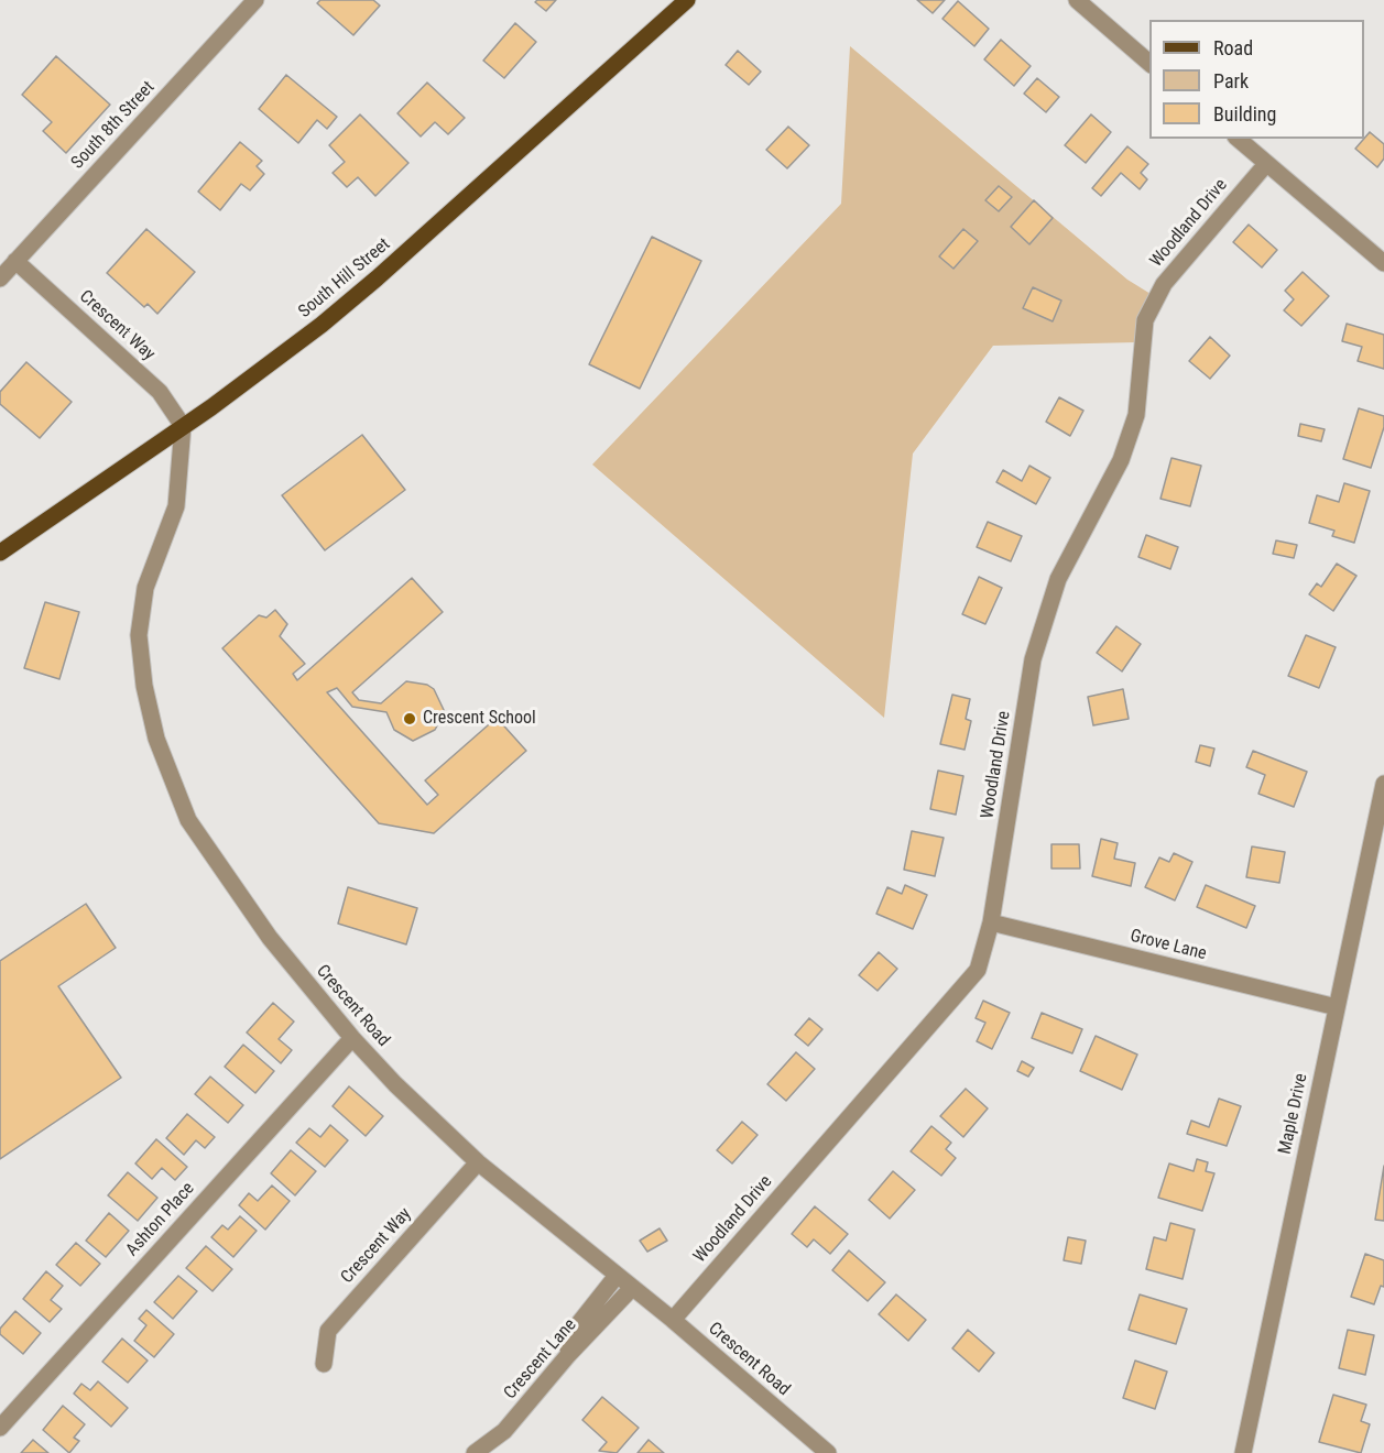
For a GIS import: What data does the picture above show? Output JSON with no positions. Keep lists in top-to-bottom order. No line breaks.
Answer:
{"streets":{"main road":["South Hill Street"],"street":["South 8th Street","Woodland Drive","Crescent Way","Grove Lane","Crescent Road","Maple Drive","Ashton Place","Crescent Lane"]},"crossings":[["South 8th Street","Crescent Way"],["Woodland Drive","Grove Lane"],["Woodland Drive","Crescent Road"],["South Hill Street","Crescent Way"],["South Hill Street","Crescent Road"],["Crescent Way","Crescent Road"],["Grove Lane","Maple Drive"],["Crescent Road","Ashton Place"],["Crescent Road","Crescent Lane"]],"places":["Crescent School"],"legend":["Road","Park","Building"]}
